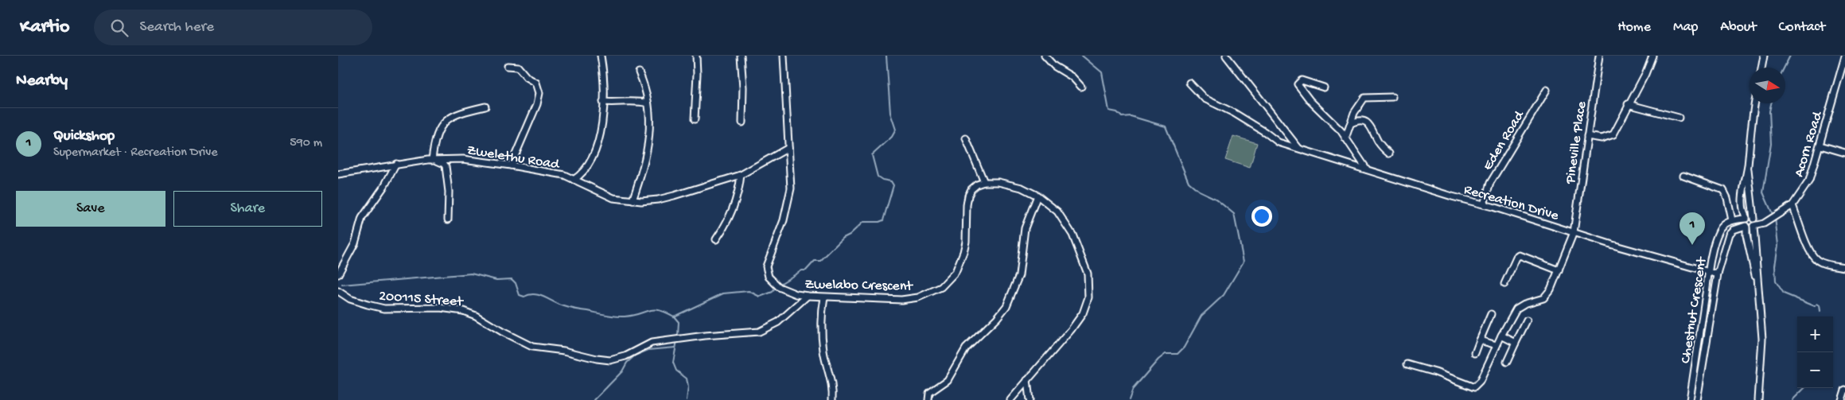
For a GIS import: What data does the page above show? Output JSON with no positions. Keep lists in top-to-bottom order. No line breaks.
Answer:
{"streets":{"street":["Eden Road","Pineville Place","Acorn Road","Zwelethu Road","Recreation Drive","Zwelabo Crescent","200115 Street","Chestnut Crescent"]},"crossings":[["Eden Road","Recreation Drive"],["Pineville Place","Recreation Drive"],["Zwelethu Road","Zwelabo Crescent"],["Recreation Drive","Chestnut Crescent"],["Zwelabo Crescent","200115 Street"]],"north":"right","page":{"header":"Kartio","search":"Search here","nav":["Home","Map","About","Contact"],"heading":"Nearby","list":[{"mark":"1","name":"Quickshop","note":"Supermarket · Recreation Drive","value":"590 m"}],"buttons":["Save","Share"],"pins":"1","map_buttons":["+","−"]}}
